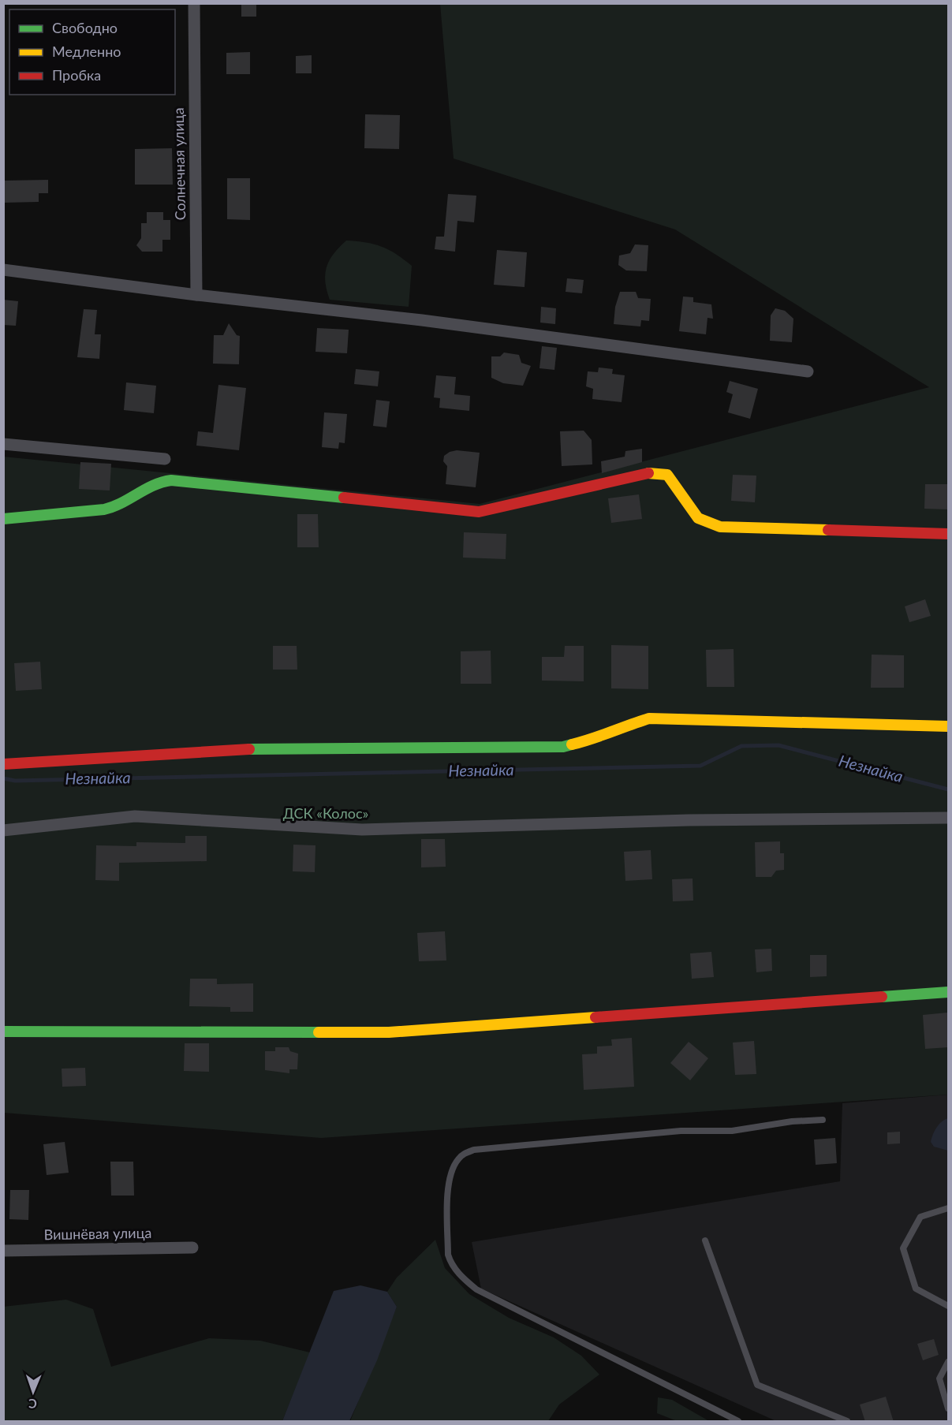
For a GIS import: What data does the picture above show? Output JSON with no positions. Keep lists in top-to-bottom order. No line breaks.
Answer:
{"streets":{"street":["Солнечная улица","Вишнёвая улица"]},"water":["Незнайка"],"parks":["ДСК «Колос»"],"legend":["Свободно","Медленно","Пробка"],"north":"bottom"}
